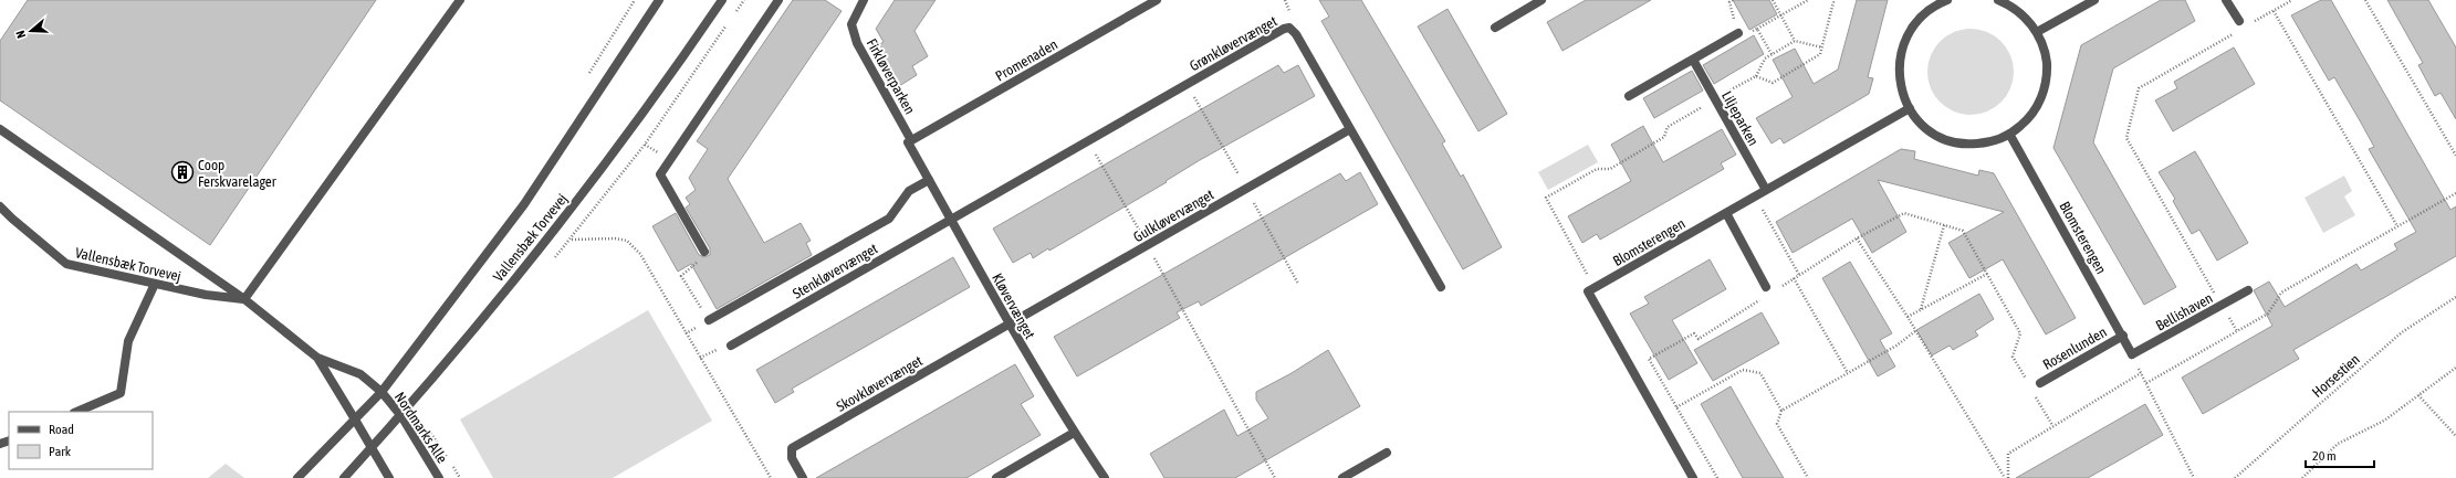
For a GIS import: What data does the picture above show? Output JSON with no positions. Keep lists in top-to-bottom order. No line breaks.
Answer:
{"streets":{"street":["Grønkløvervænget","Promenaden","Firkløverparken","Liljeparken","Gulkløvervænget","Vallensbæk Torvevej","Blomsterengen","Stenkløvervænget","Kløvervænget","Bellishaven","Rosenlunden","Skovkløvervænget","Nordmarks Alle"],"path":["Horsestien"]},"crossings":[["Grønkløvervænget","Gulkløvervænget"],["Grønkløvervænget","Stenkløvervænget"],["Grønkløvervænget","Kløvervænget"],["Promenaden","Firkløverparken"],["Promenaden","Kløvervænget"],["Firkløverparken","Kløvervænget"],["Liljeparken","Blomsterengen"],["Gulkløvervænget","Kløvervænget"],["Gulkløvervænget","Skovkløvervænget"],["Vallensbæk Torvevej","Nordmarks Alle"],["Blomsterengen","Bellishaven"],["Blomsterengen","Rosenlunden"],["Stenkløvervænget","Kløvervænget"],["Kløvervænget","Skovkløvervænget"]],"places":{"building":["Coop Ferskvarelager"]},"legend":["Road","Park"],"scale_bar":"20 m","north":"left"}
